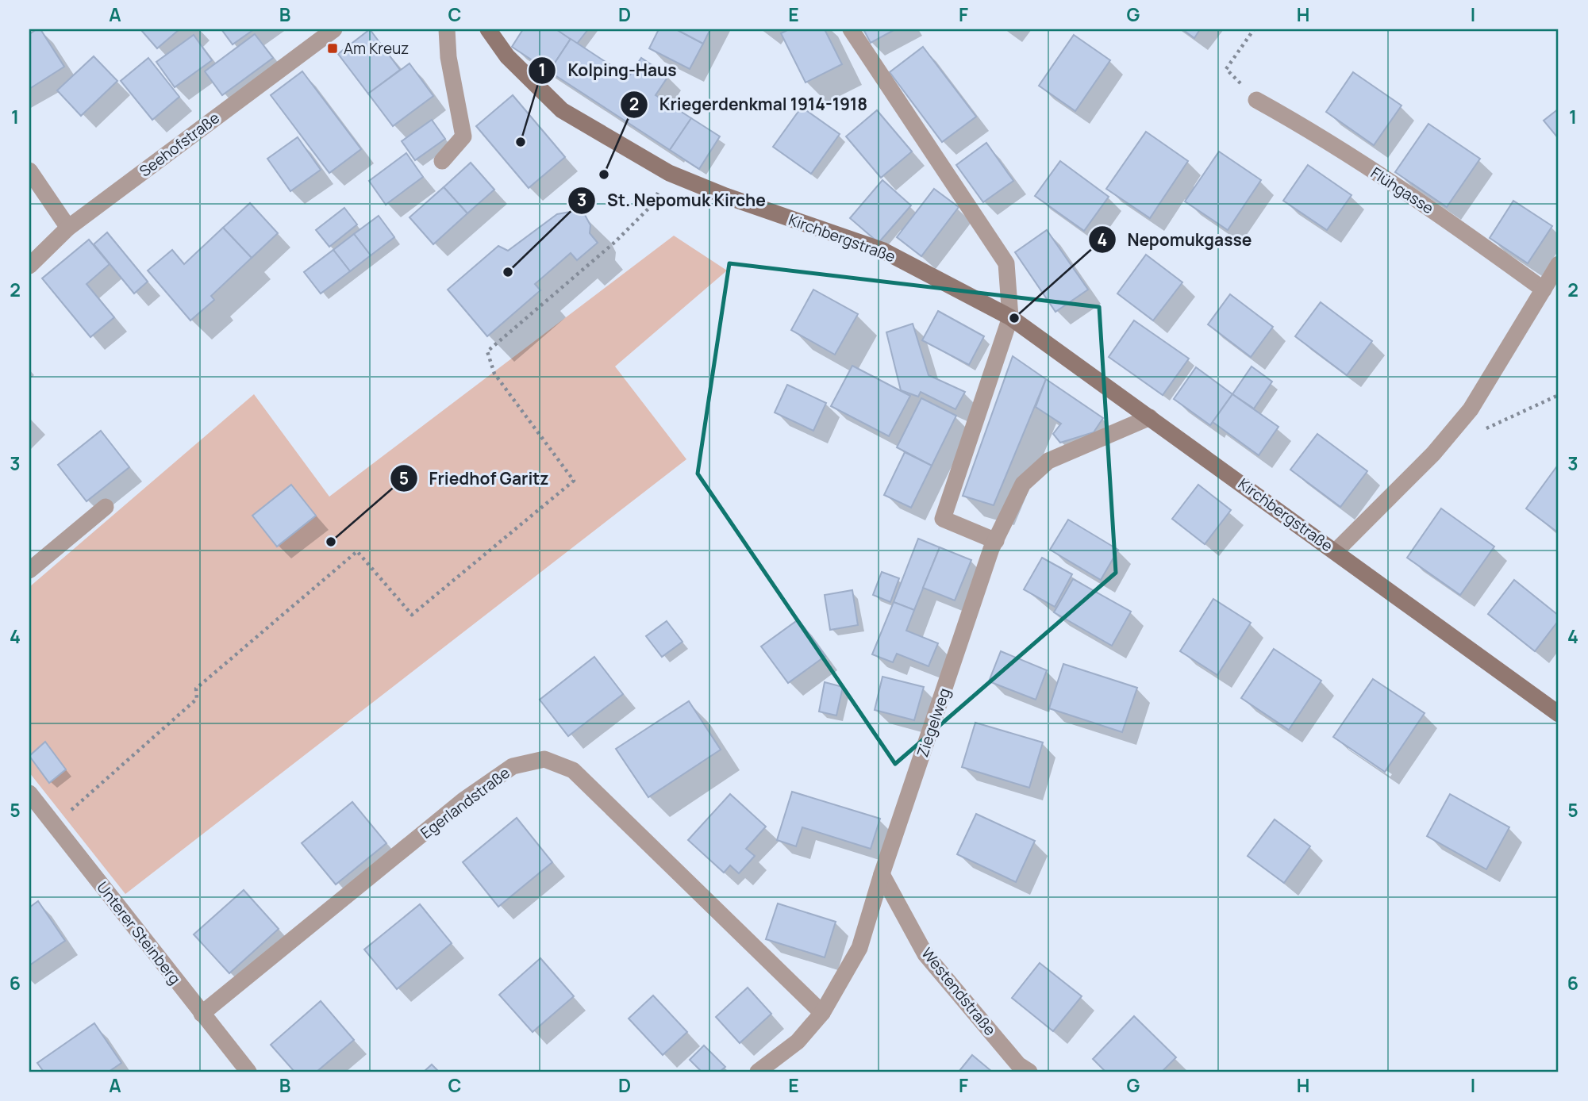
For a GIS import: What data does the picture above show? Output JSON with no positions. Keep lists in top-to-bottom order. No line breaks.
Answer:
{"streets":{"street":["Seehofstraße","Flühgasse","Kirchbergstraße","Ziegelweg","Egerlandstraße","Unterer Steinberg","Westendstraße"]},"crossings":[["Kirchbergstraße","Ziegelweg"],["Ziegelweg","Egerlandstraße"],["Ziegelweg","Westendstraße"],["Egerlandstraße","Unterer Steinberg"]],"places":{"transit":["Am Kreuz"],"other":["Kolping-Haus","Kriegerdenkmal 1914-1918","St. Nepomuk Kirche","Nepomukgasse","Friedhof Garitz"]},"grid":{"columns":["A","B","C","D","E","F","G","H","I"],"rows":["1","2","3","4","5","6"]}}
